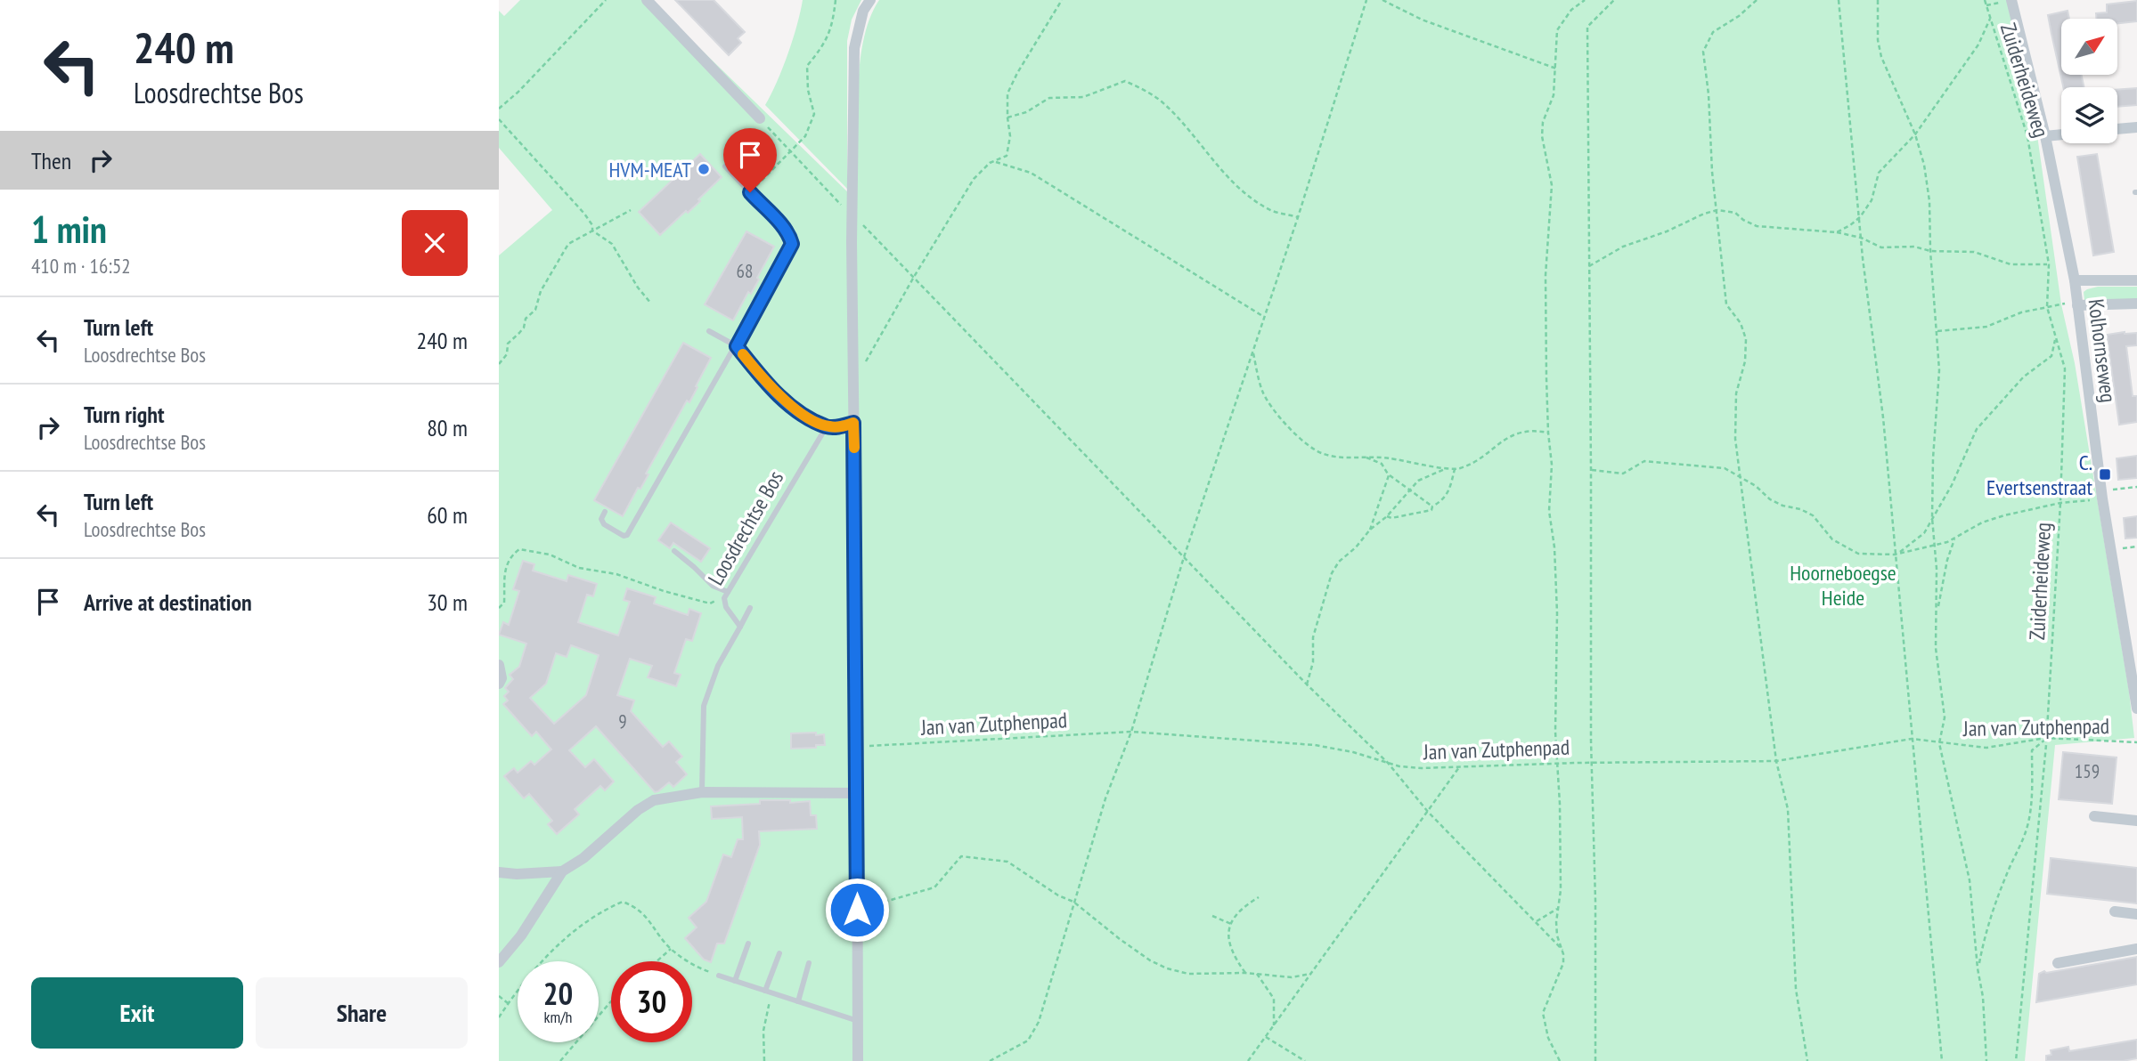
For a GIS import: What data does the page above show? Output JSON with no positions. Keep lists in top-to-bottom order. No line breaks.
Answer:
{"streets":{"street":["Kolhornseweg"],"lane":["Loosdrechtse Bos"],"path":["Zuiderheideweg","Jan van Zutphenpad"]},"crossings":[["Zuiderheideweg","Jan van Zutphenpad"]],"parks":["Hoorneboegse Heide"],"places":{"other":["HVM-MEAT"],"transit":["C. Evertsenstraat"]},"house_numbers":["68","9","159"],"north":"top right","page":{"turn":["240 m","Loosdrechtse Bos"],"then":"Then","heading":["1 min","410 m · 16:52"],"list":[{"name":"Turn left","note":"Loosdrechtse Bos","value":"240 m"},{"name":"Turn right","note":"Loosdrechtse Bos","value":"80 m"},{"name":"Turn left","note":"Loosdrechtse Bos","value":"60 m"},{"name":"Arrive at destination","value":"30 m"}],"speed":"20 km/h","limit":"30","buttons":["Exit","Share"]}}
